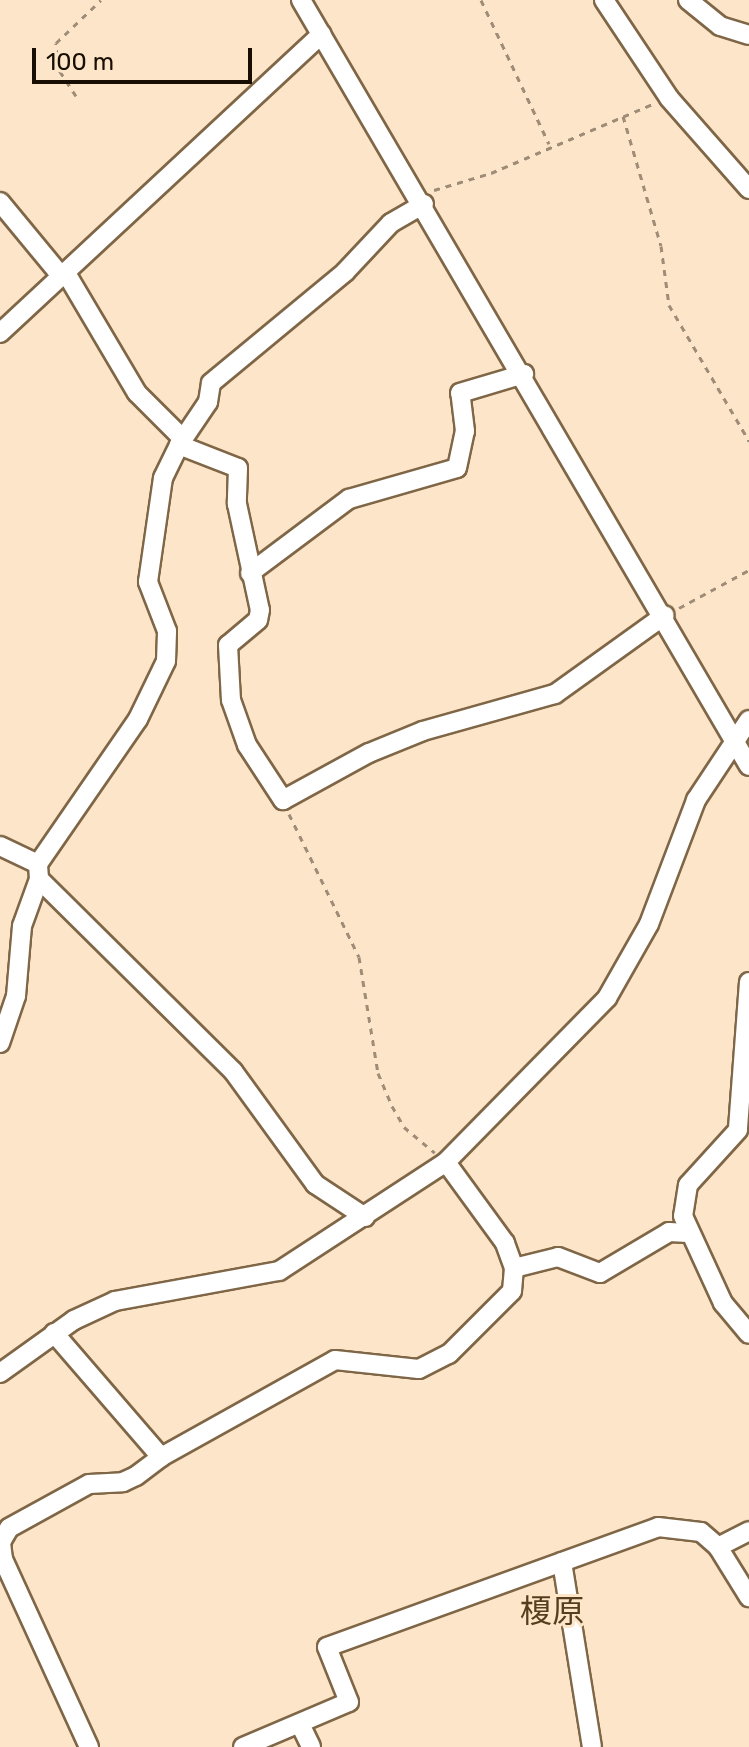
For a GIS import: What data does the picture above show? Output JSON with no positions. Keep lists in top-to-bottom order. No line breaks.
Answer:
{"districts":["榎原"],"scale_bar":"100 m"}
